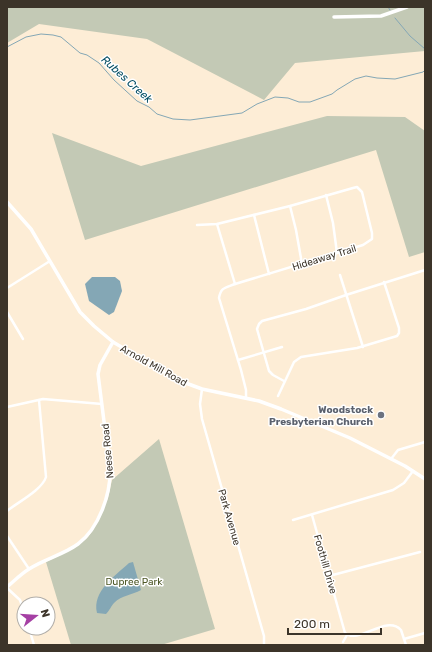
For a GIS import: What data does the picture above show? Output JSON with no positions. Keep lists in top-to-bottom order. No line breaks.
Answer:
{"streets":{"main road":["Arnold Mill Road","Neese Road"],"street":["Hideaway Trail","Park Avenue","Foothill Drive"]},"crossings":[["Hideaway Trail","Arnold Mill Road"],["Arnold Mill Road","Neese Road"],["Arnold Mill Road","Park Avenue"]],"water":["Rubes Creek"],"parks":["Dupree Park"],"places":["Woodstock Presbyterian Church"],"scale_bar":"200 m","north":"right"}
